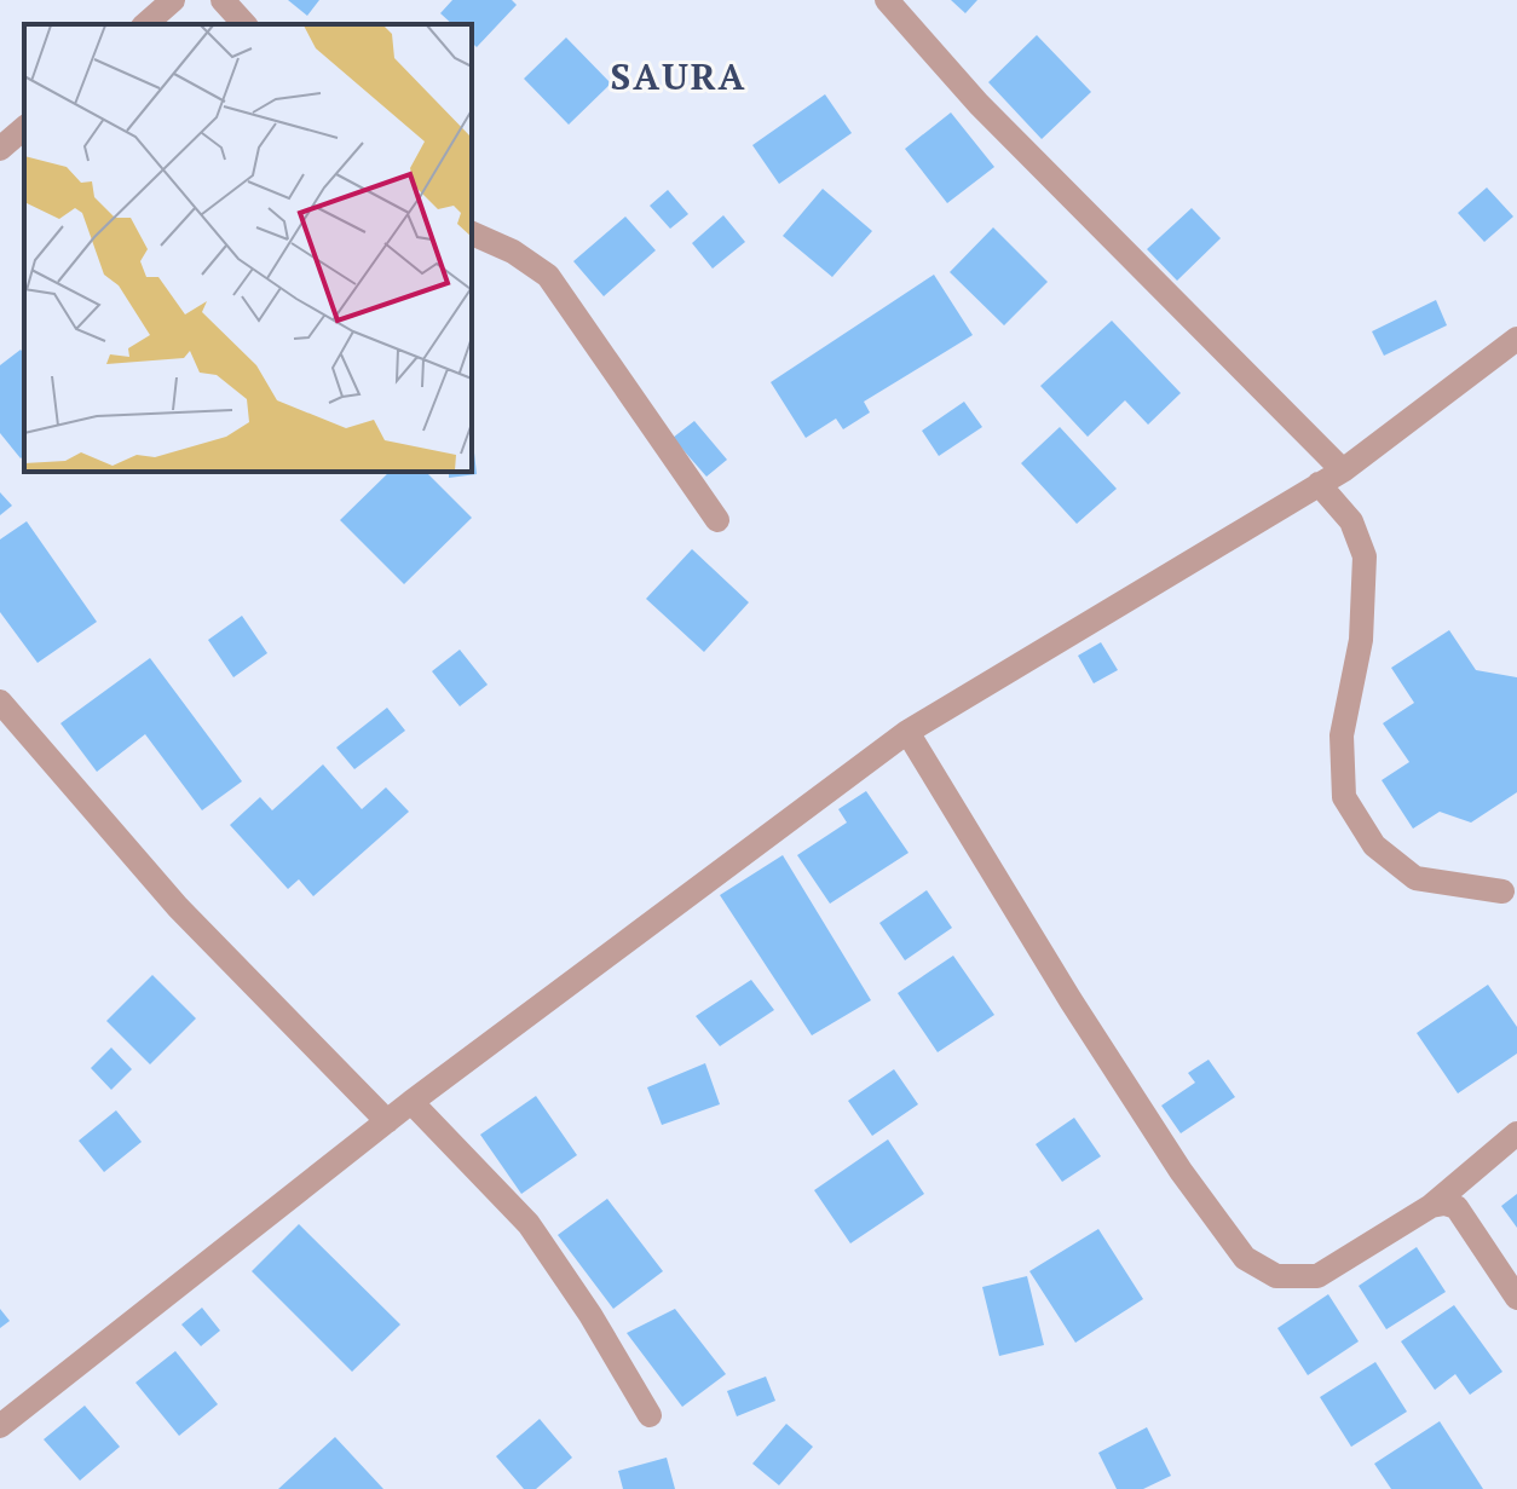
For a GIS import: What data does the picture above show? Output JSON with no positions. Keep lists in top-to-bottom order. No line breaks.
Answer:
{"districts":["SAURA"]}
